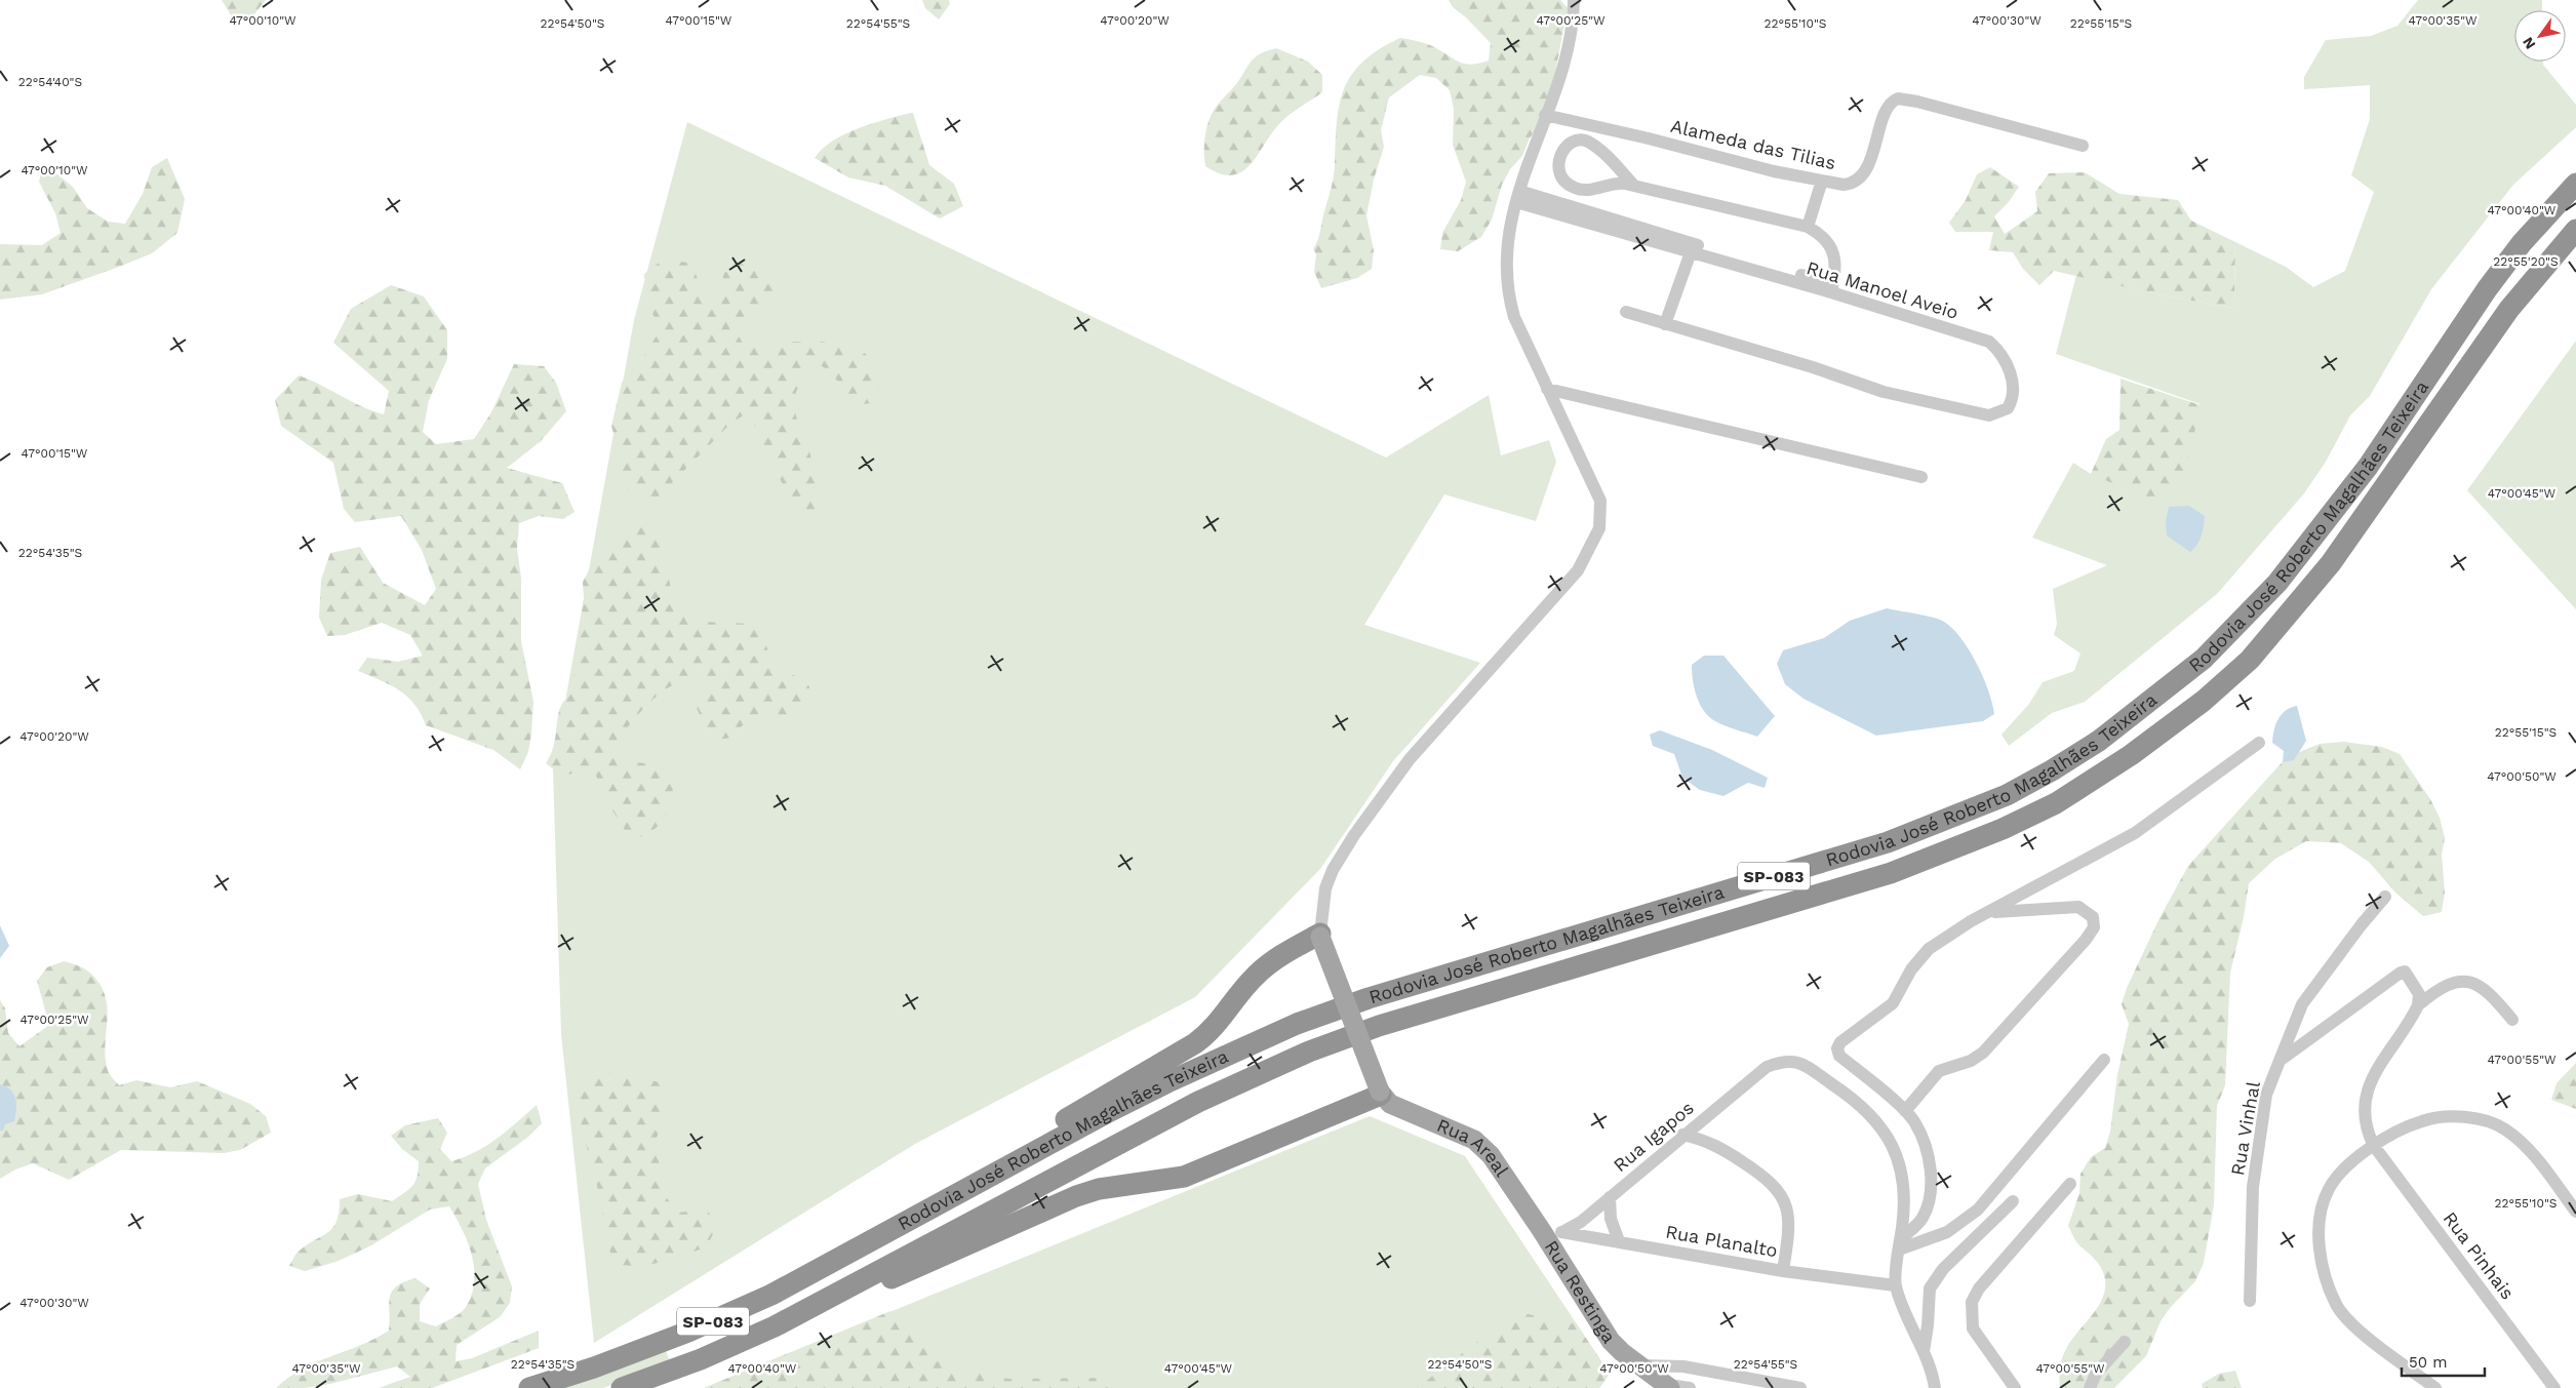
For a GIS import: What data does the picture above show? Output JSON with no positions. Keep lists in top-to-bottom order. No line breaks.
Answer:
{"streets":{"highway":["Rodovia José Roberto Magalhães Teixeira","SP-083"],"main road":["Rua Areal","Rua Restinga"],"street":["Alameda das Tilias","Rua Manoel Aveio","Rua Vinhal","Rua Igapos","Rua Planalto","Rua Pinhais"]},"crossings":[["Rua Vinhal","Rua Pinhais"],["Rua Igapos","Rua Planalto"],["Rua Areal","Rua Planalto"],["Rua Areal","Rua Restinga"],["Rua Planalto","Rua Restinga"]],"scale_bar":"50 m","north":"bottom left","coordinates":["47°00'10\"W","47°00'15\"W","47°00'20\"W","47°00'25\"W","47°00'30\"W","47°00'35\"W","22°54'50\"S","22°54'55\"S","22°55'10\"S","22°55'15\"S","22°54'40\"S","47°00'40\"W","22°55'20\"S","47°00'45\"W","22°54'35\"S","47°00'50\"W","47°00'55\"W"]}
